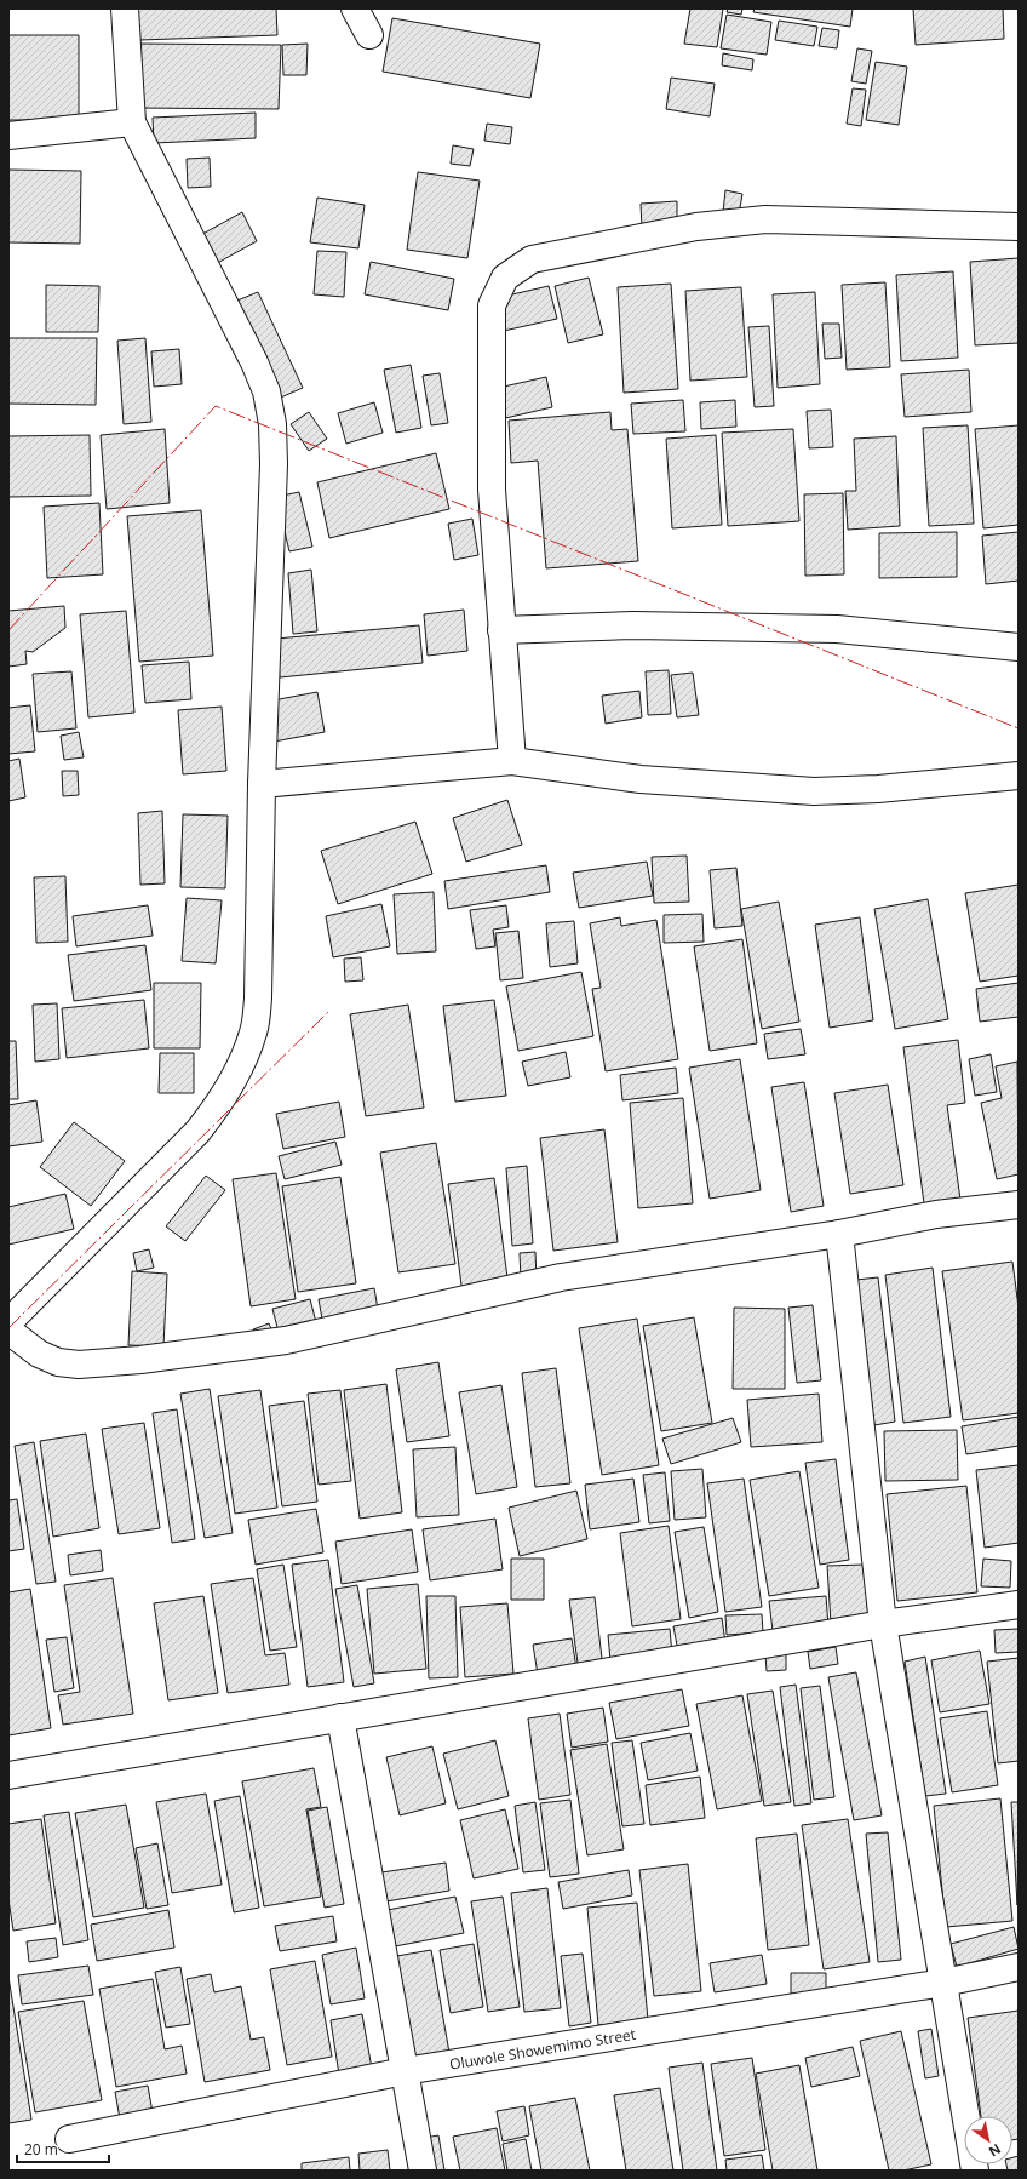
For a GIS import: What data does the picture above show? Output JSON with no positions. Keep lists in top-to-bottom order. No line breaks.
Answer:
{"streets":{"street":["Oluwole Showemimo Street"]},"scale_bar":"20 m","north":"bottom right"}
